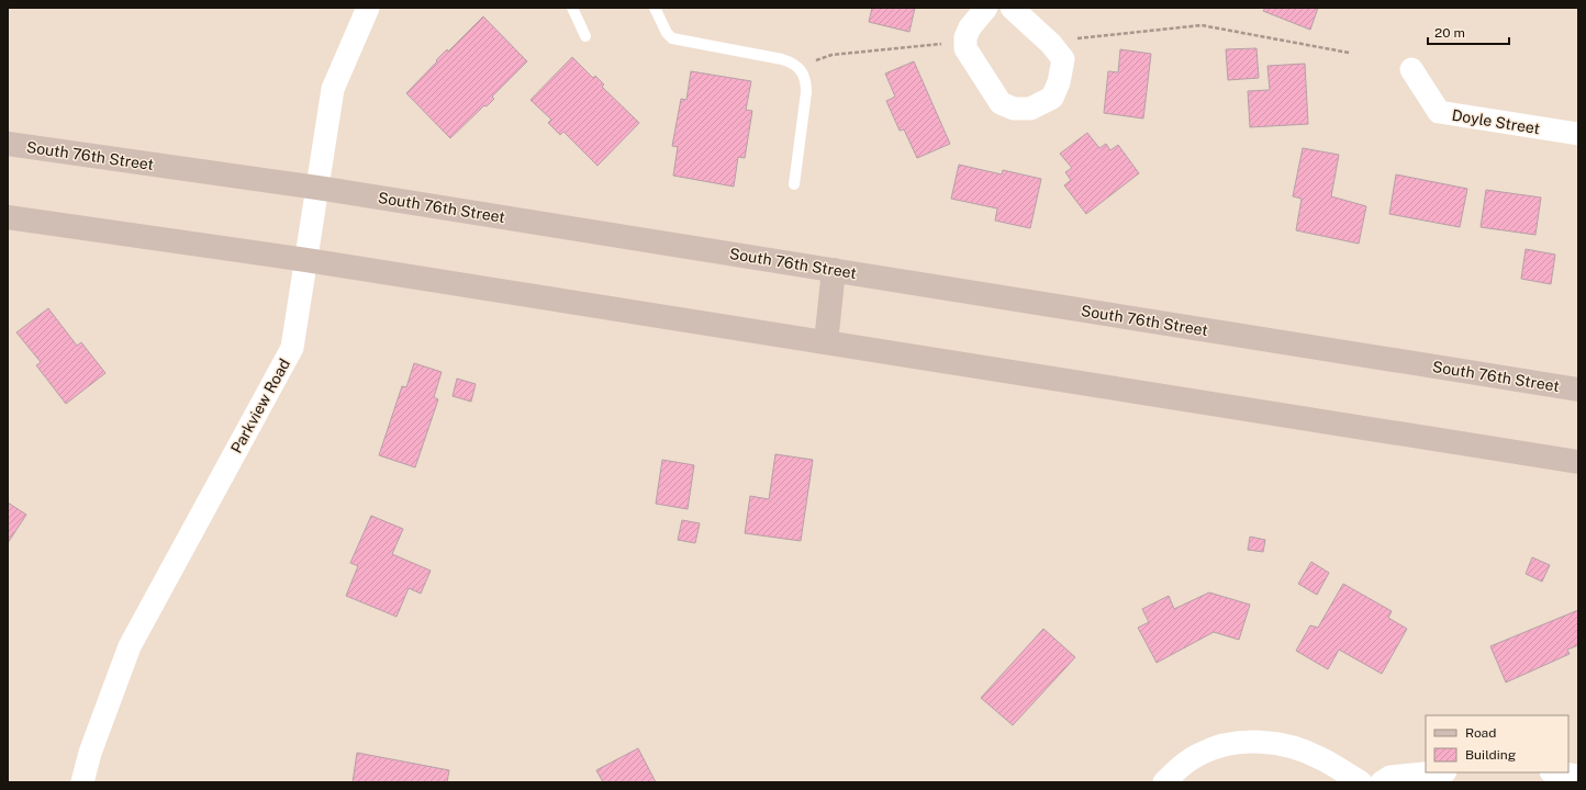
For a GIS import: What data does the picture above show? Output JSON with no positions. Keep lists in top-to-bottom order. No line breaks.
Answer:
{"streets":{"main road":["South 76th Street"],"street":["Doyle Street","Parkview Road"]},"crossings":[["South 76th Street","Parkview Road"]],"legend":["Road","Building"],"scale_bar":"20 m"}
